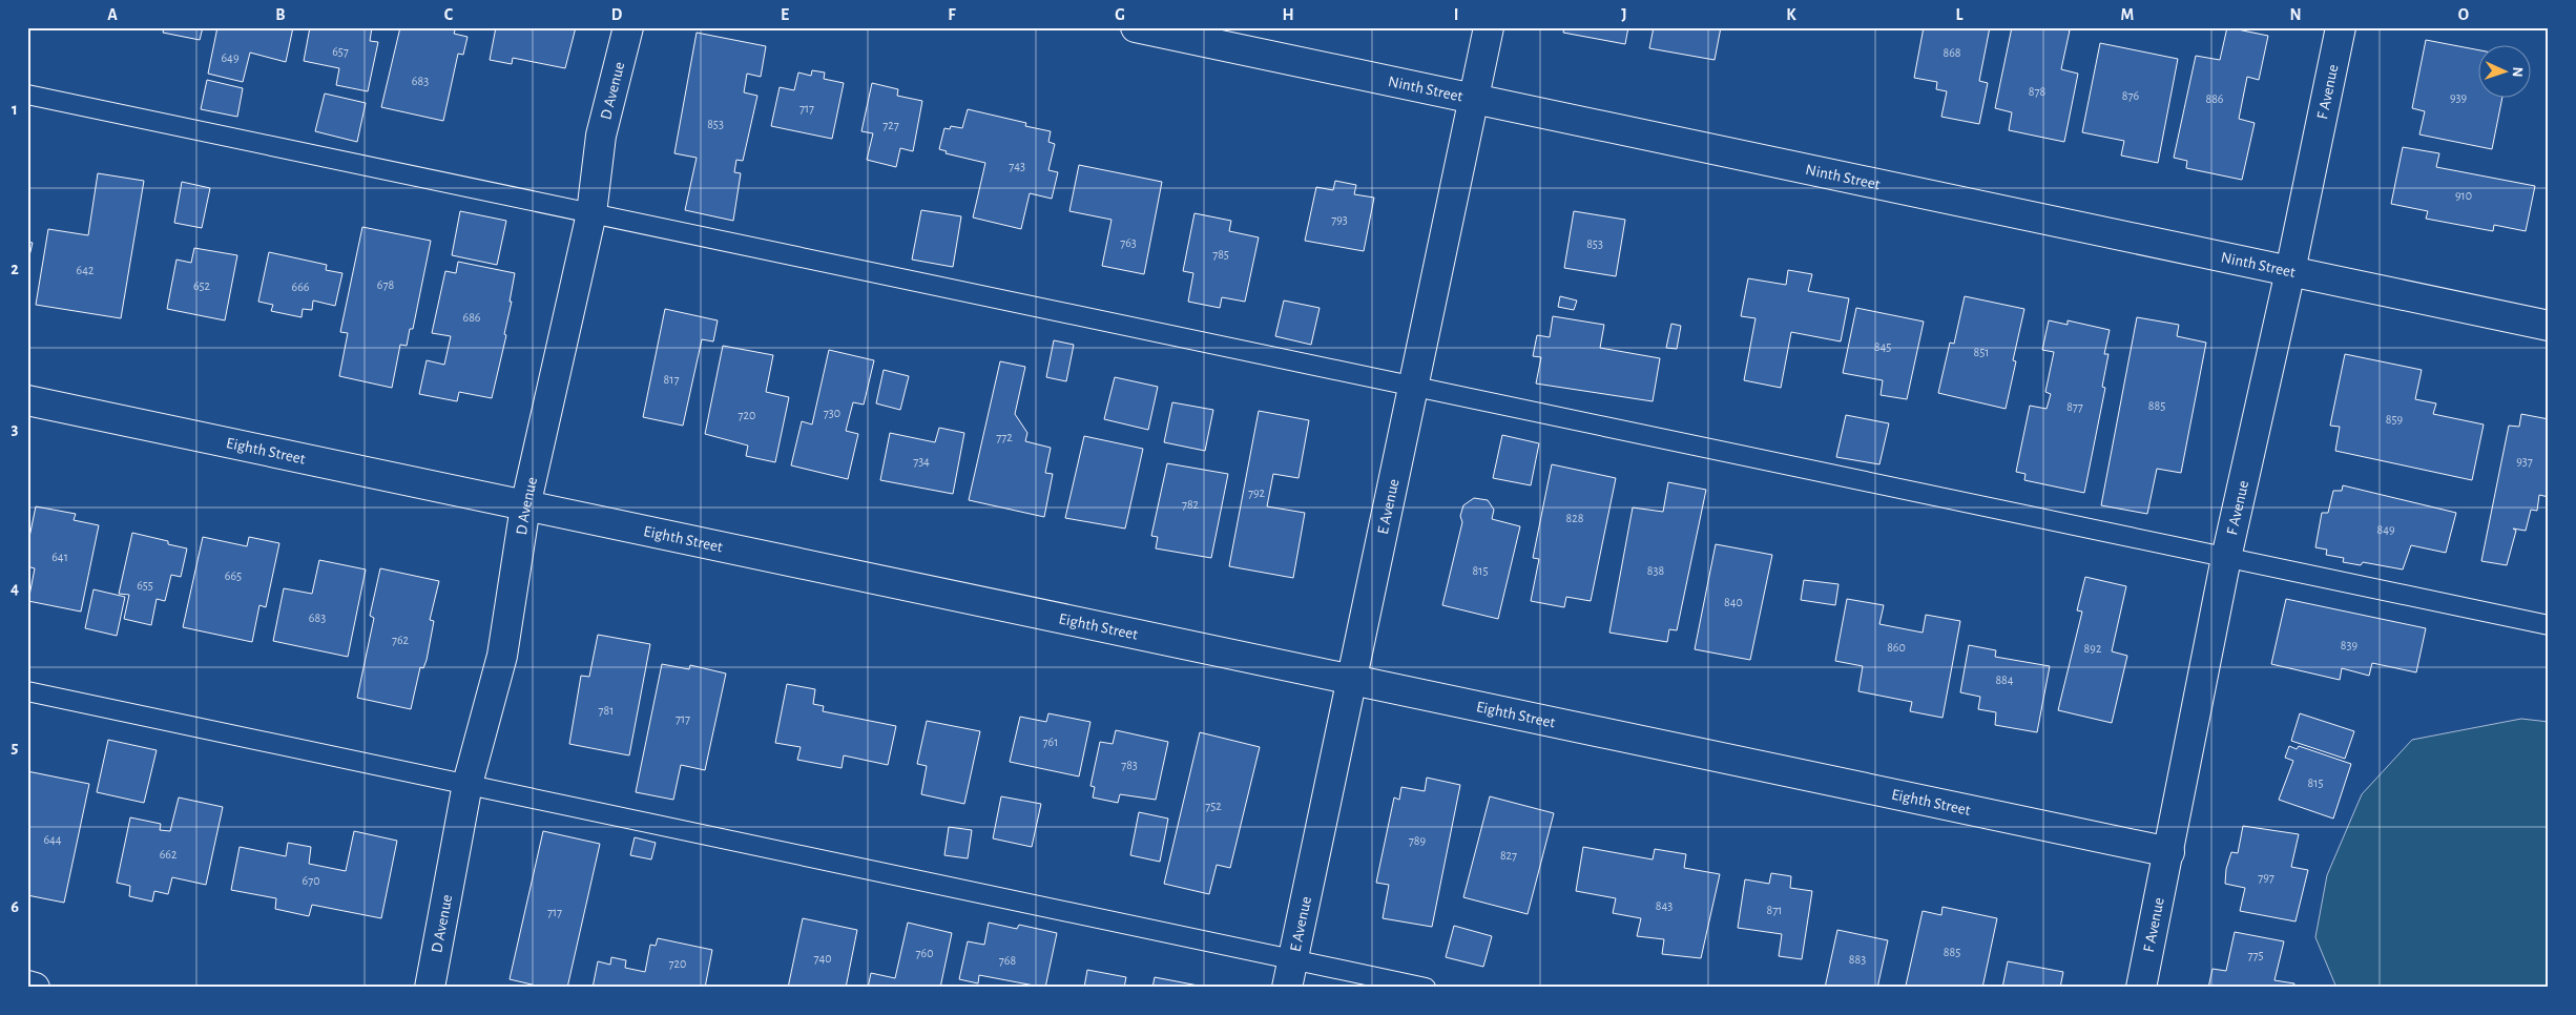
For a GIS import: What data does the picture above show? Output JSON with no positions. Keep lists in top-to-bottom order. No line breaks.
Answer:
{"streets":{"street":["Ninth Street","D Avenue","F Avenue","Eighth Street","E Avenue"]},"crossings":[["Ninth Street","F Avenue"],["Ninth Street","E Avenue"],["D Avenue","Eighth Street"],["F Avenue","Eighth Street"],["Eighth Street","E Avenue"]],"house_numbers":["657","868","649","683","878","876","939","886","717","853","727","743","910","793","763","853","785","642","678","652","666","686","845","851","817","885","877","730","720","859","772","734","937","792","782","828","849","641","815","838","665","655","840","683","762","839","860","892","884","781","717","761","783","815","752","644","789","662","827","797","670","843","871","717","885","760","775","740","883","768","720"],"north":"right","grid":{"columns":["A","B","C","D","E","F","G","H","I","J","K","L","M","N","O"],"rows":["1","2","3","4","5","6"]}}
